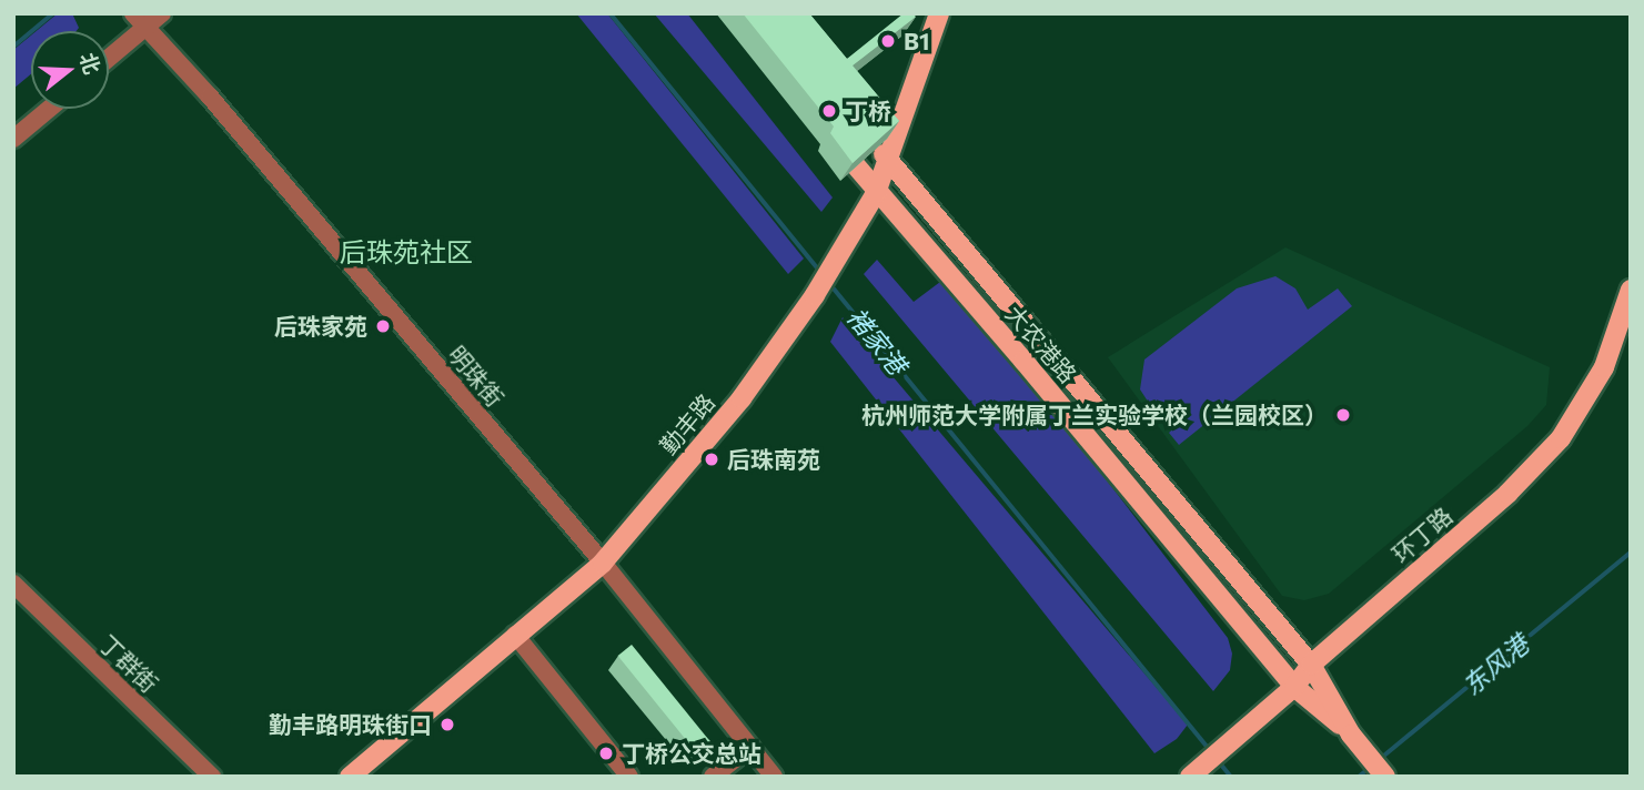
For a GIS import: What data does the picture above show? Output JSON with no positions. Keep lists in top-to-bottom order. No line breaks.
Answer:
{"streets":{"main road":["大农港路","勤丰路","环丁路"],"street":["明珠街","丁群街"]},"crossings":[["大农港路","勤丰路"],["大农港路","环丁路"],["明珠街","勤丰路"]],"districts":["后珠苑社区"],"water":["褚家港","东风港"],"places":["B1","丁桥","后珠家苑","杭州师范大学附属丁兰实验学校（兰园校区）","后珠南苑","勤丰路明珠街口","丁桥公交总站"],"north":"right"}
